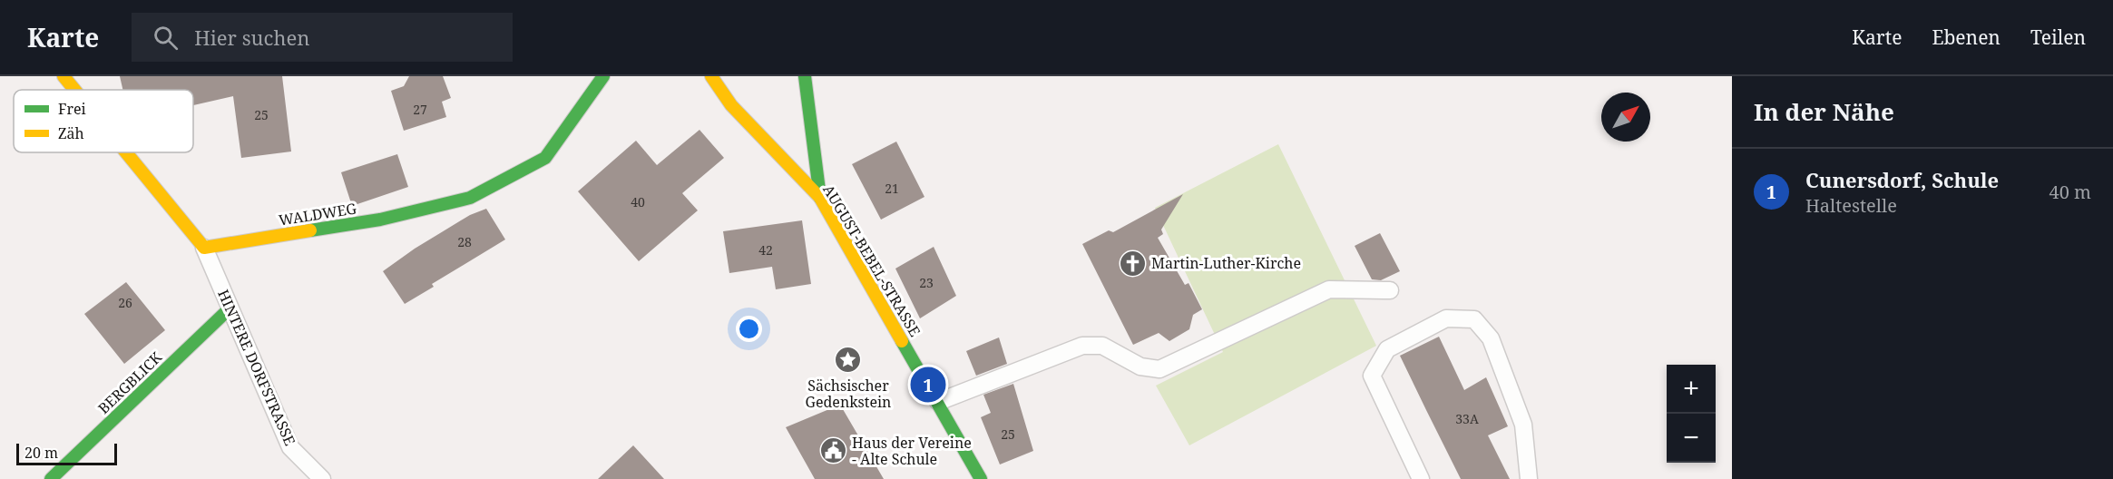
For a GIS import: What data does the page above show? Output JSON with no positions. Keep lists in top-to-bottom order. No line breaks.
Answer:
{"streets":{"street":["WALDWEG","AUGUST-BEBEL-STRASSE","BERGBLICK"],"lane":["HINTERE DORFSTRASSE"]},"crossings":[["WALDWEG","HINTERE DORFSTRASSE"],["HINTERE DORFSTRASSE","BERGBLICK"]],"places":{"church":["Martin-Luther-Kirche"],"place":["Sächsischer Gedenkstein"],"public building":["Haus der Vereine - Alte Schule"]},"house_numbers":["27","25","21","40","28","42","23","26","33A","25"],"legend":["Frei","Zäh"],"scale_bar":"20 m","north":"top right","page":{"header":"Karte","search":"Hier suchen","nav":["Karte","Ebenen","Teilen"],"heading":"In der Nähe","list":[{"mark":"1","name":"Cunersdorf, Schule","note":"Haltestelle","value":"40 m"}],"map_buttons":["+","−"],"pins":"1","scale":"20 m"}}
